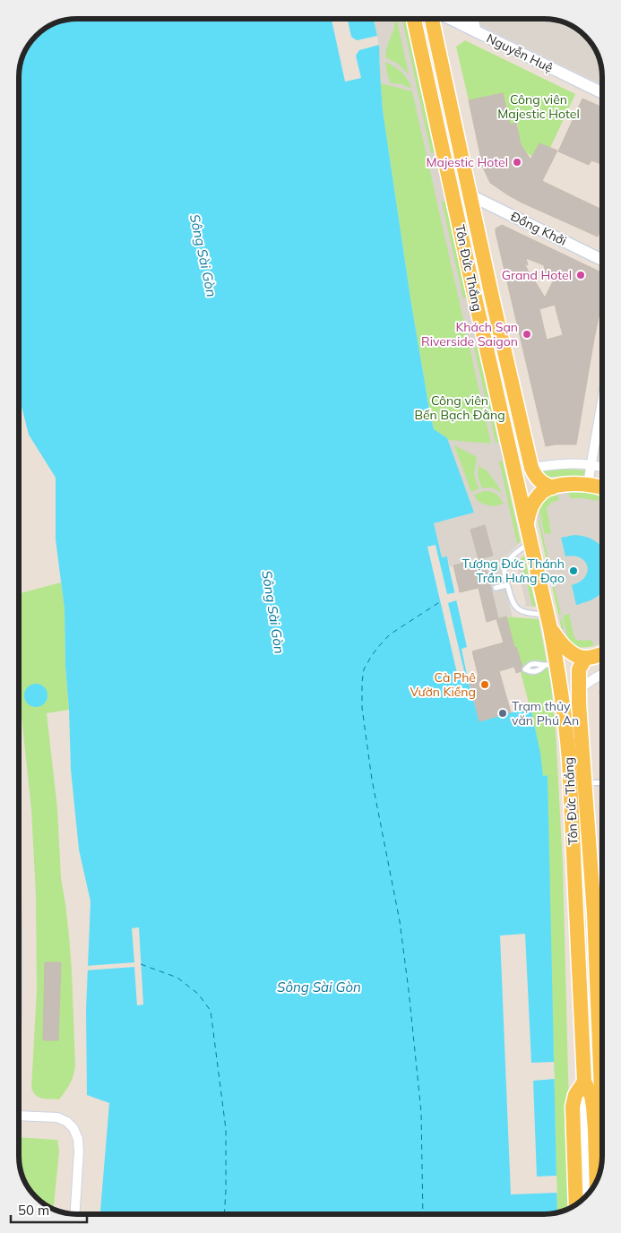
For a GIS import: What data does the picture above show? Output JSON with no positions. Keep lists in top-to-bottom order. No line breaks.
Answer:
{"streets":{"main road":["Tôn Ðức Thắng","Tôn Đức Thắng"],"street":["Nguyễn Huệ","Ðồng Khởi"]},"crossings":[["Ðồng Khởi","Tôn Ðức Thắng"],["Tôn Ðức Thắng","Tôn Đức Thắng"]],"water":["Sông Sài Gòn"],"parks":["Công viên Majestic Hotel","Công viên Bến Bạch Đằng"],"places":["Majestic Hotel","Grand Hotel","Khách Sạn Riverside Saigon","Tượng Đức Thánh Trần Hưng Đạo","Cà Phê Vườn Kiểng","Trạm thủy văn Phú An"],"scale_bar":"50 m"}
